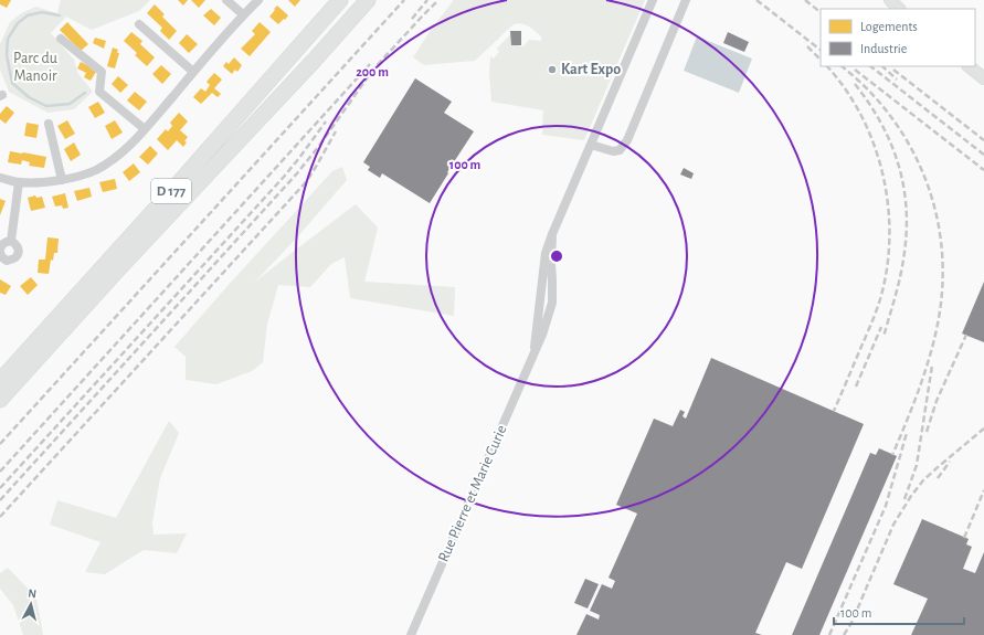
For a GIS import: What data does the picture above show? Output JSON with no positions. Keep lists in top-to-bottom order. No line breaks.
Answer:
{"streets":{"highway":["D 177"],"street":["Rue Pierre et Marie Curie"]},"parks":["Parc du Manoir"],"places":["Kart Expo"],"legend":["Logements","Industrie"],"scale_bar":"100 m","north":"top","rings":["200 m","100 m"]}
